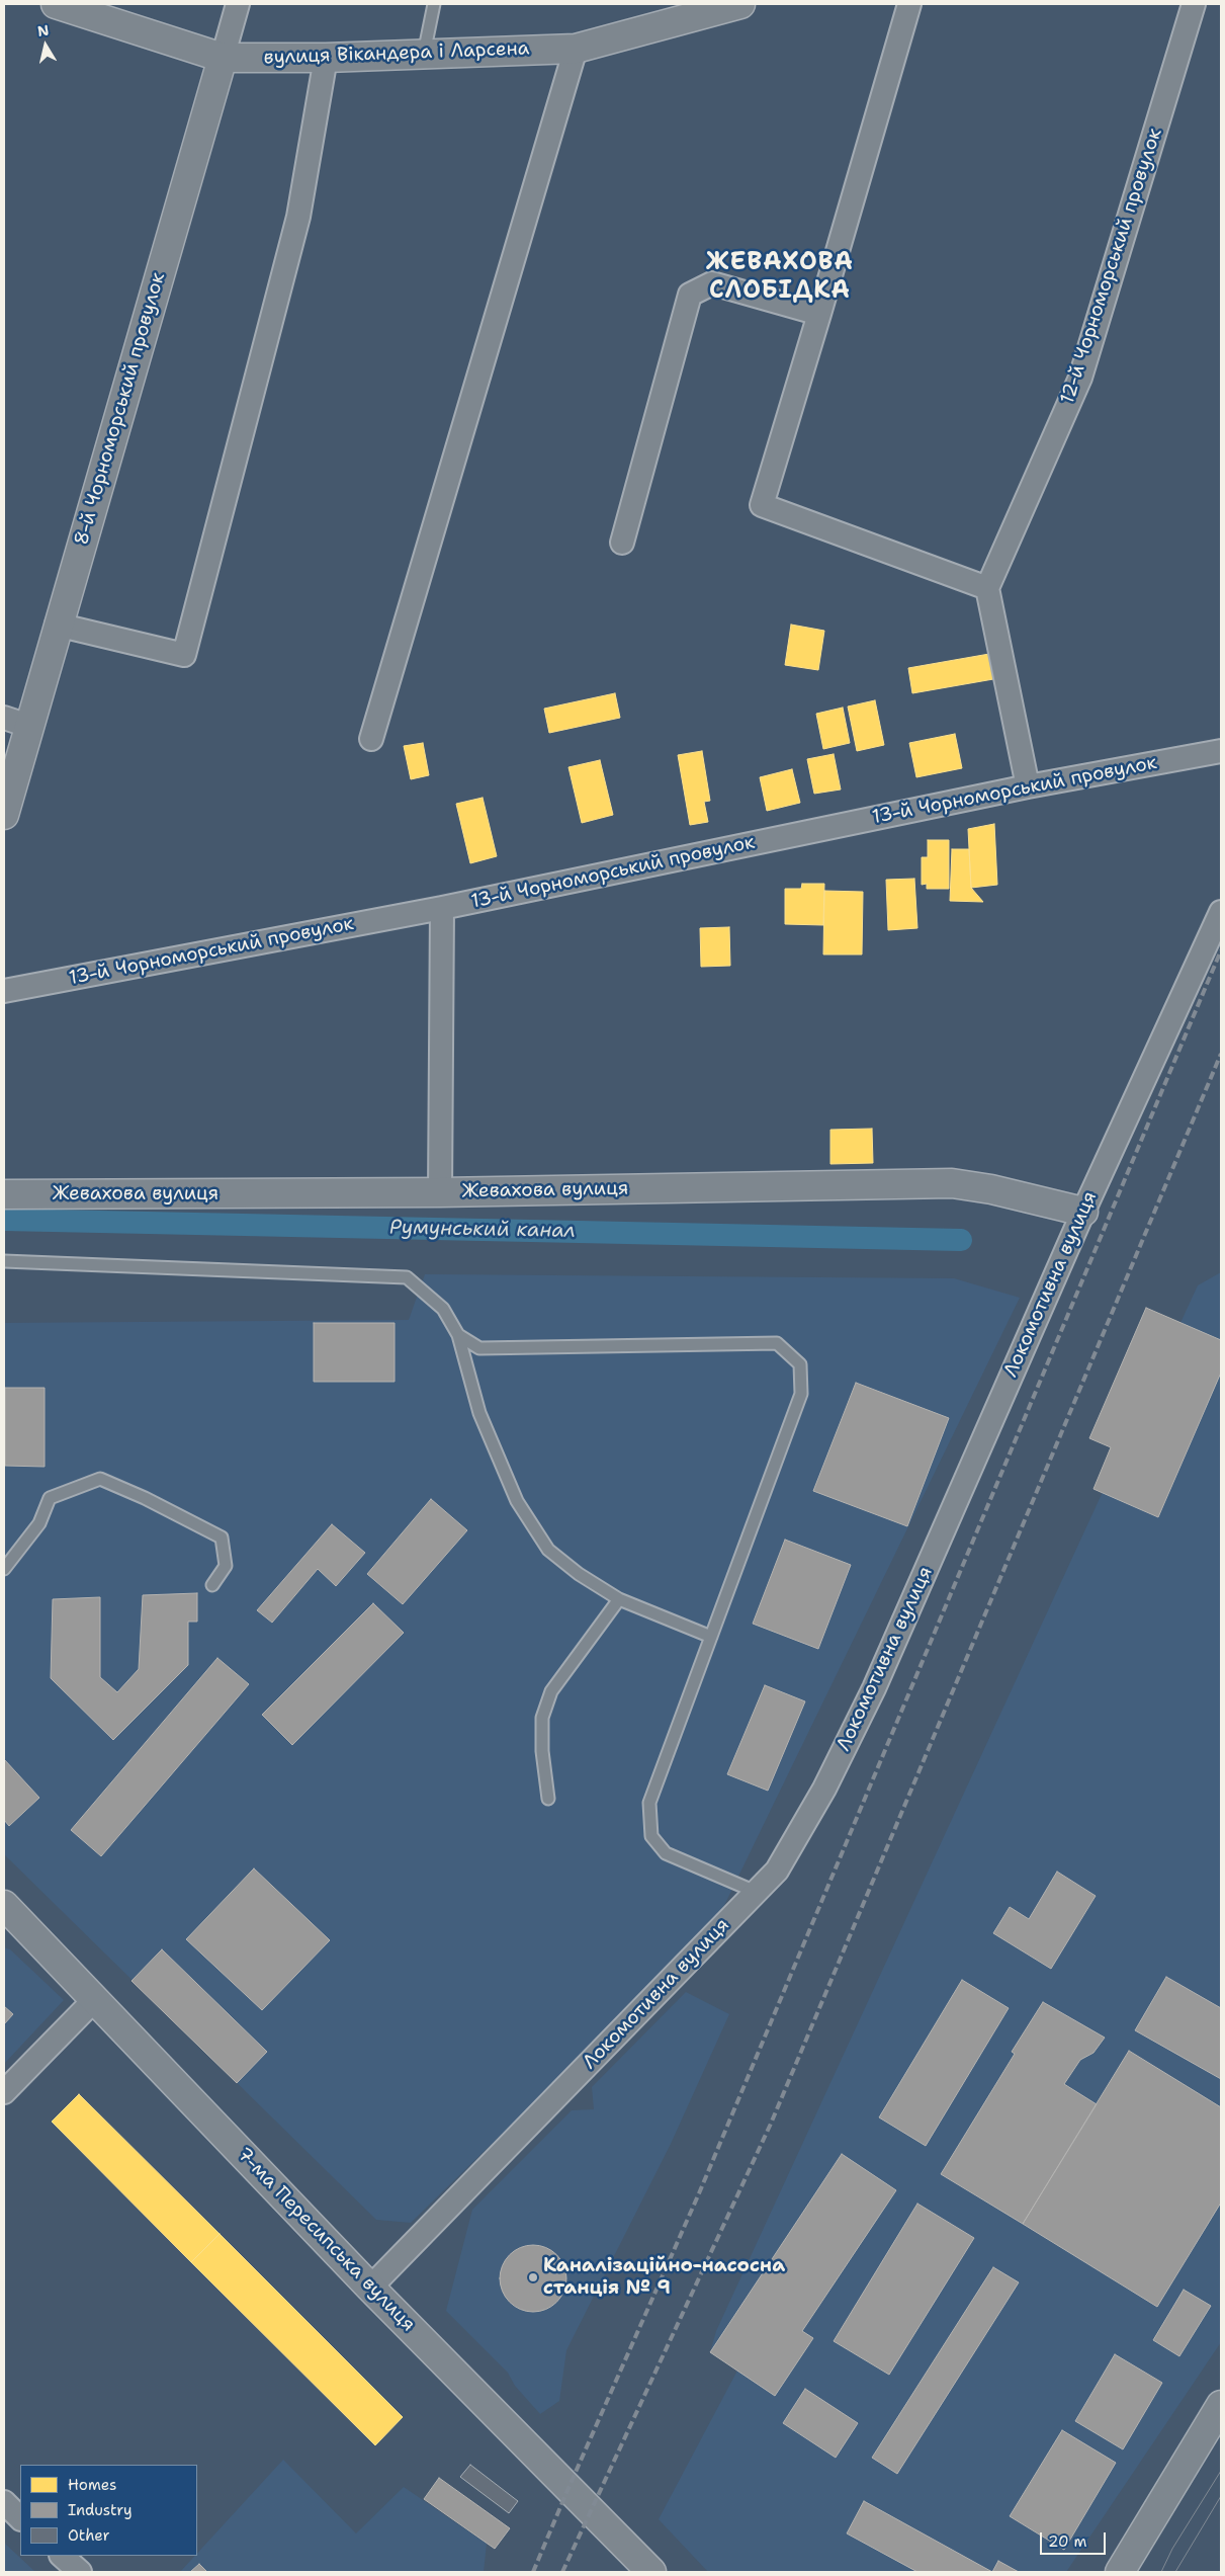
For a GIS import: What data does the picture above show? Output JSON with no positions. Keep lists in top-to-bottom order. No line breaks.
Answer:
{"streets":{"street":["вулиця Вікандера і Ларсена","12-й Чорноморський провулок","8-й Чорноморський провулок","13-й Чорноморський провулок","Жевахова вулиця","Локомотивна вулиця","7-ма Пересипська вулиця"]},"crossings":[["вулиця Вікандера і Ларсена","8-й Чорноморський провулок"],["Жевахова вулиця","Локомотивна вулиця"],["Локомотивна вулиця","7-ма Пересипська вулиця"]],"districts":["ЖЕВАХОВА СЛОБІДКА"],"water":["Румунський канал"],"places":["Каналізаційно-насосна станція № 9"],"legend":["Homes","Industry","Other"],"scale_bar":"20 m","north":"top"}
